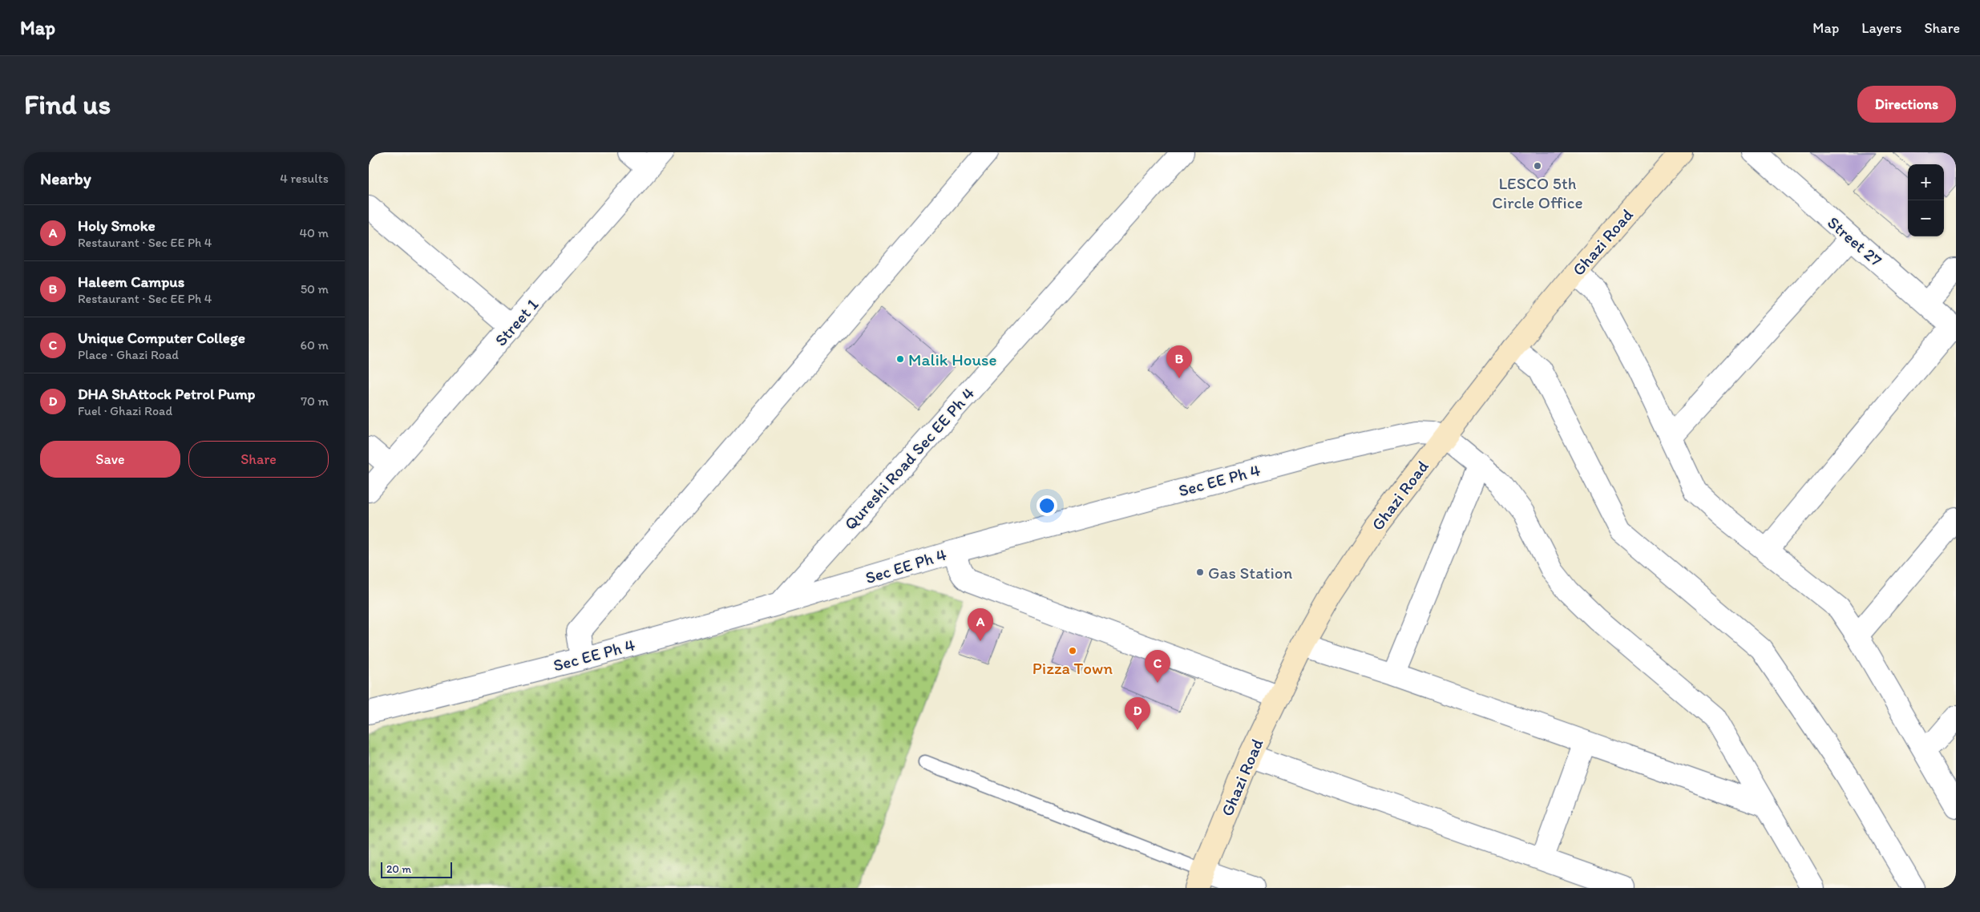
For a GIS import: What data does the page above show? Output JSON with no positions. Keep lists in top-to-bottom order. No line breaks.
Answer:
{"streets":{"main road":["Ghazi Road"],"street":["Street 27","Street 1","Qureshi Road Sec EE Ph 4","Sec EE Ph 4"]},"crossings":[["Ghazi Road","Sec EE Ph 4"],["Qureshi Road Sec EE Ph 4","Sec EE Ph 4"]],"places":["LESCO 5th Circle Office","Malik House","Gas Station","Pizza Town"],"scale_bar":"20 m","page":{"header":"Map","nav":["Map","Layers","Share"],"buttons":["Directions",["Save","Share"]],"title":"Find us","heading":["Nearby","4 results"],"map_buttons":["+","−"],"list":[{"mark":"A","name":"Holy Smoke","note":"Restaurant · Sec EE Ph 4","value":"40 m"},{"mark":"B","name":"Haleem Campus","note":"Restaurant · Sec EE Ph 4","value":"50 m"},{"mark":"C","name":"Unique Computer College","note":"Place · Ghazi Road","value":"60 m"},{"mark":"D","name":"DHA ShAttock Petrol Pump","note":"Fuel · Ghazi Road","value":"70 m"}],"pins":["B","A","C","D"],"scale":"20 m"}}
